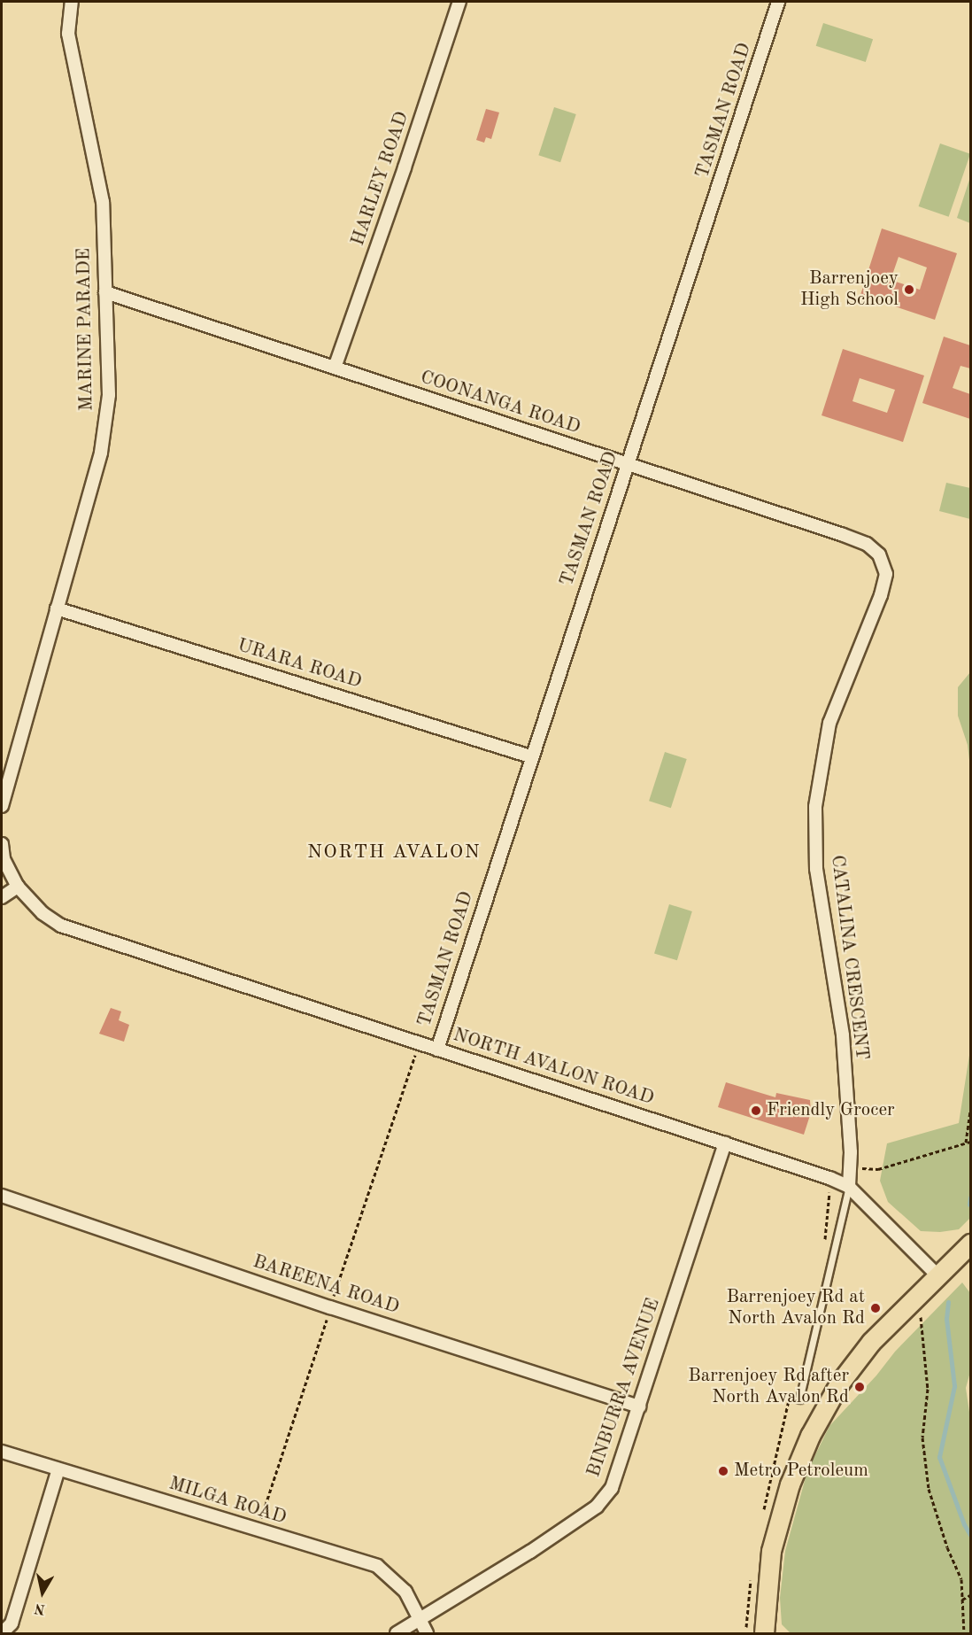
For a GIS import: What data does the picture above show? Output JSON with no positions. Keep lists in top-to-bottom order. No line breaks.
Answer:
{"streets":{"street":["TASMAN ROAD","HARLEY ROAD","MARINE PARADE","COONANGA ROAD","URARA ROAD","CATALINA CRESCENT","NORTH AVALON ROAD","BAREENA ROAD","BINBURRA AVENUE","MILGA ROAD"]},"crossings":[["TASMAN ROAD","COONANGA ROAD"],["TASMAN ROAD","URARA ROAD"],["TASMAN ROAD","NORTH AVALON ROAD"],["HARLEY ROAD","COONANGA ROAD"],["MARINE PARADE","COONANGA ROAD"],["MARINE PARADE","URARA ROAD"],["COONANGA ROAD","CATALINA CRESCENT"],["CATALINA CRESCENT","NORTH AVALON ROAD"],["NORTH AVALON ROAD","BINBURRA AVENUE"],["BAREENA ROAD","BINBURRA AVENUE"],["BINBURRA AVENUE","MILGA ROAD"]],"districts":["NORTH AVALON"],"places":["Barrenjoey High School","Friendly Grocer","Barrenjoey Rd at North Avalon Rd","Barrenjoey Rd after North Avalon Rd","Metro Petroleum"],"north":"bottom"}
